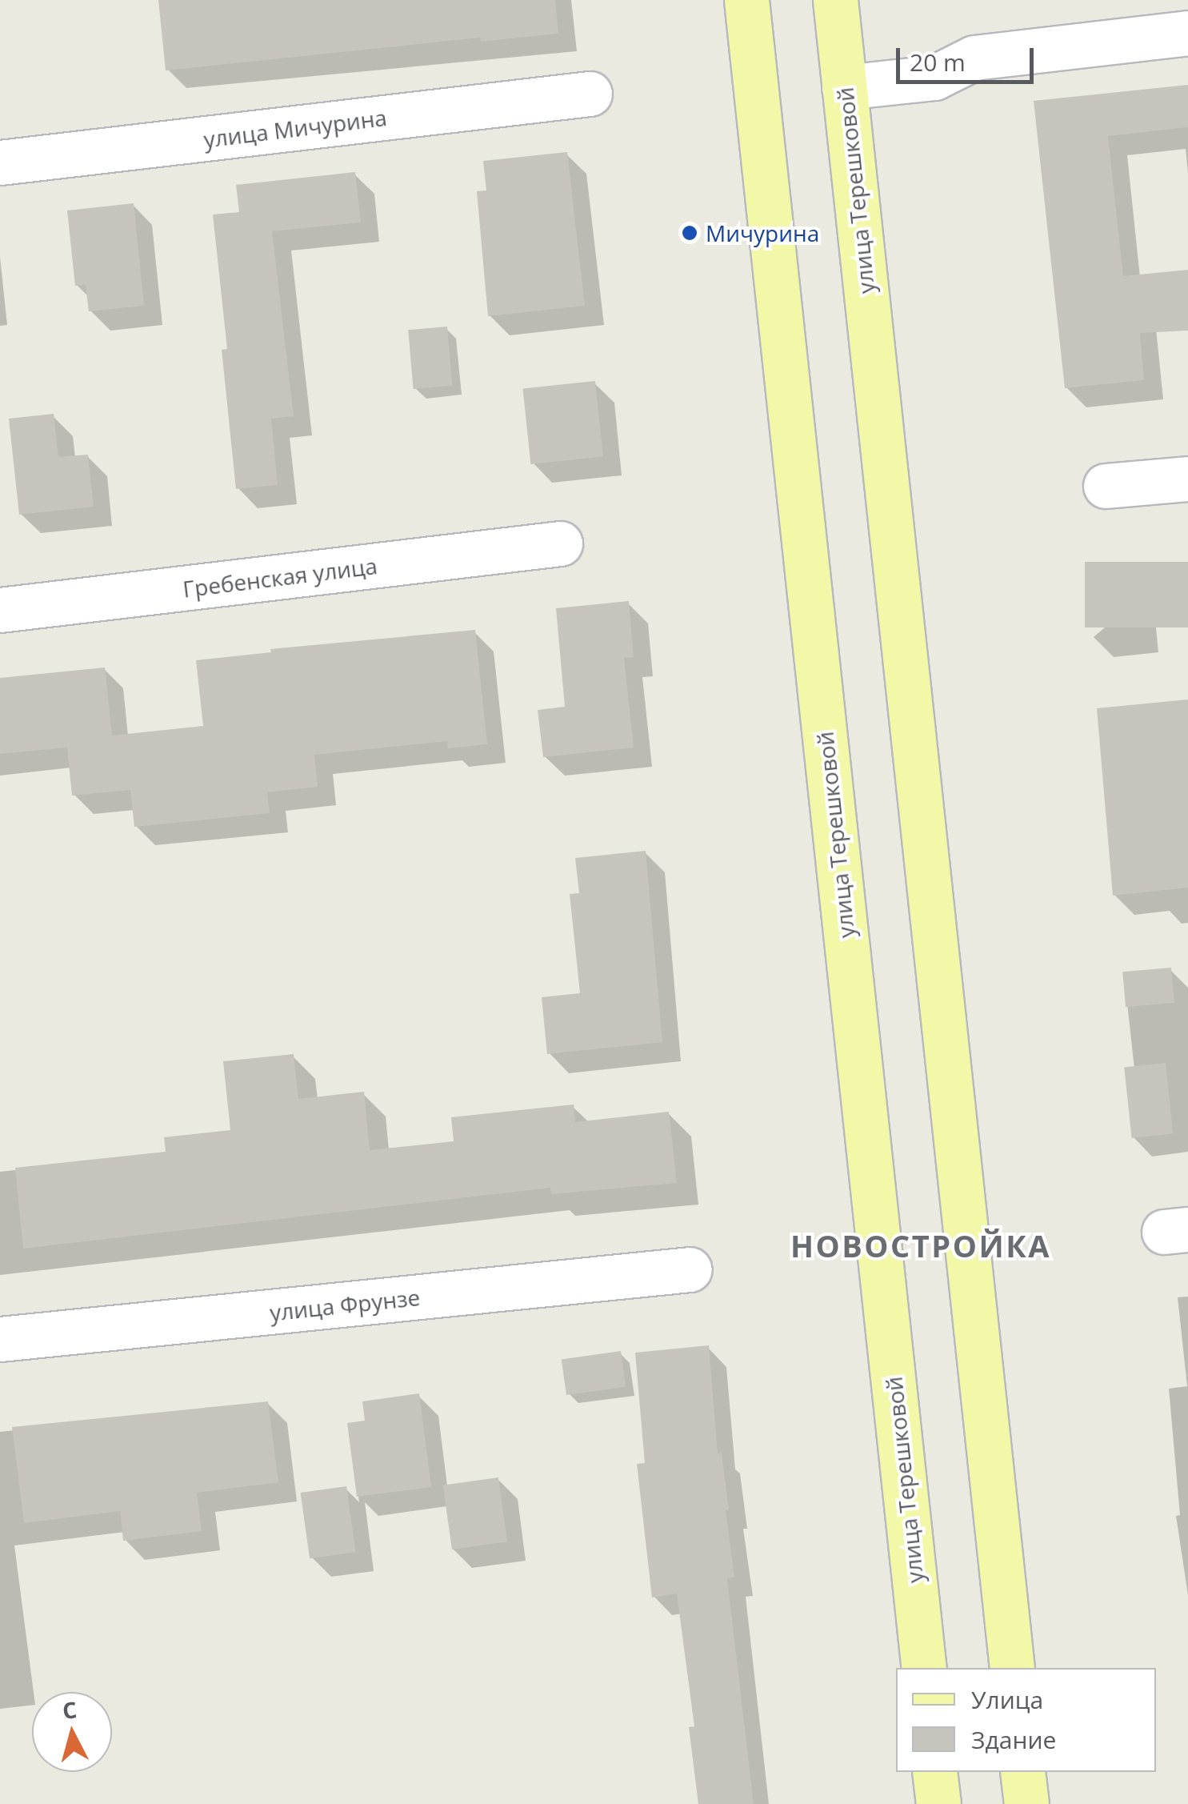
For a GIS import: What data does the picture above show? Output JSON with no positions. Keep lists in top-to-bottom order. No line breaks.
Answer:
{"streets":{"main road":["улица Терешковой"],"street":["улица Мичурина","Гребенская улица","улица Фрунзе"]},"districts":["НОВОСТРОЙКА"],"places":["Мичурина"],"legend":["Улица","Здание"],"scale_bar":"20 m","north":"top"}
